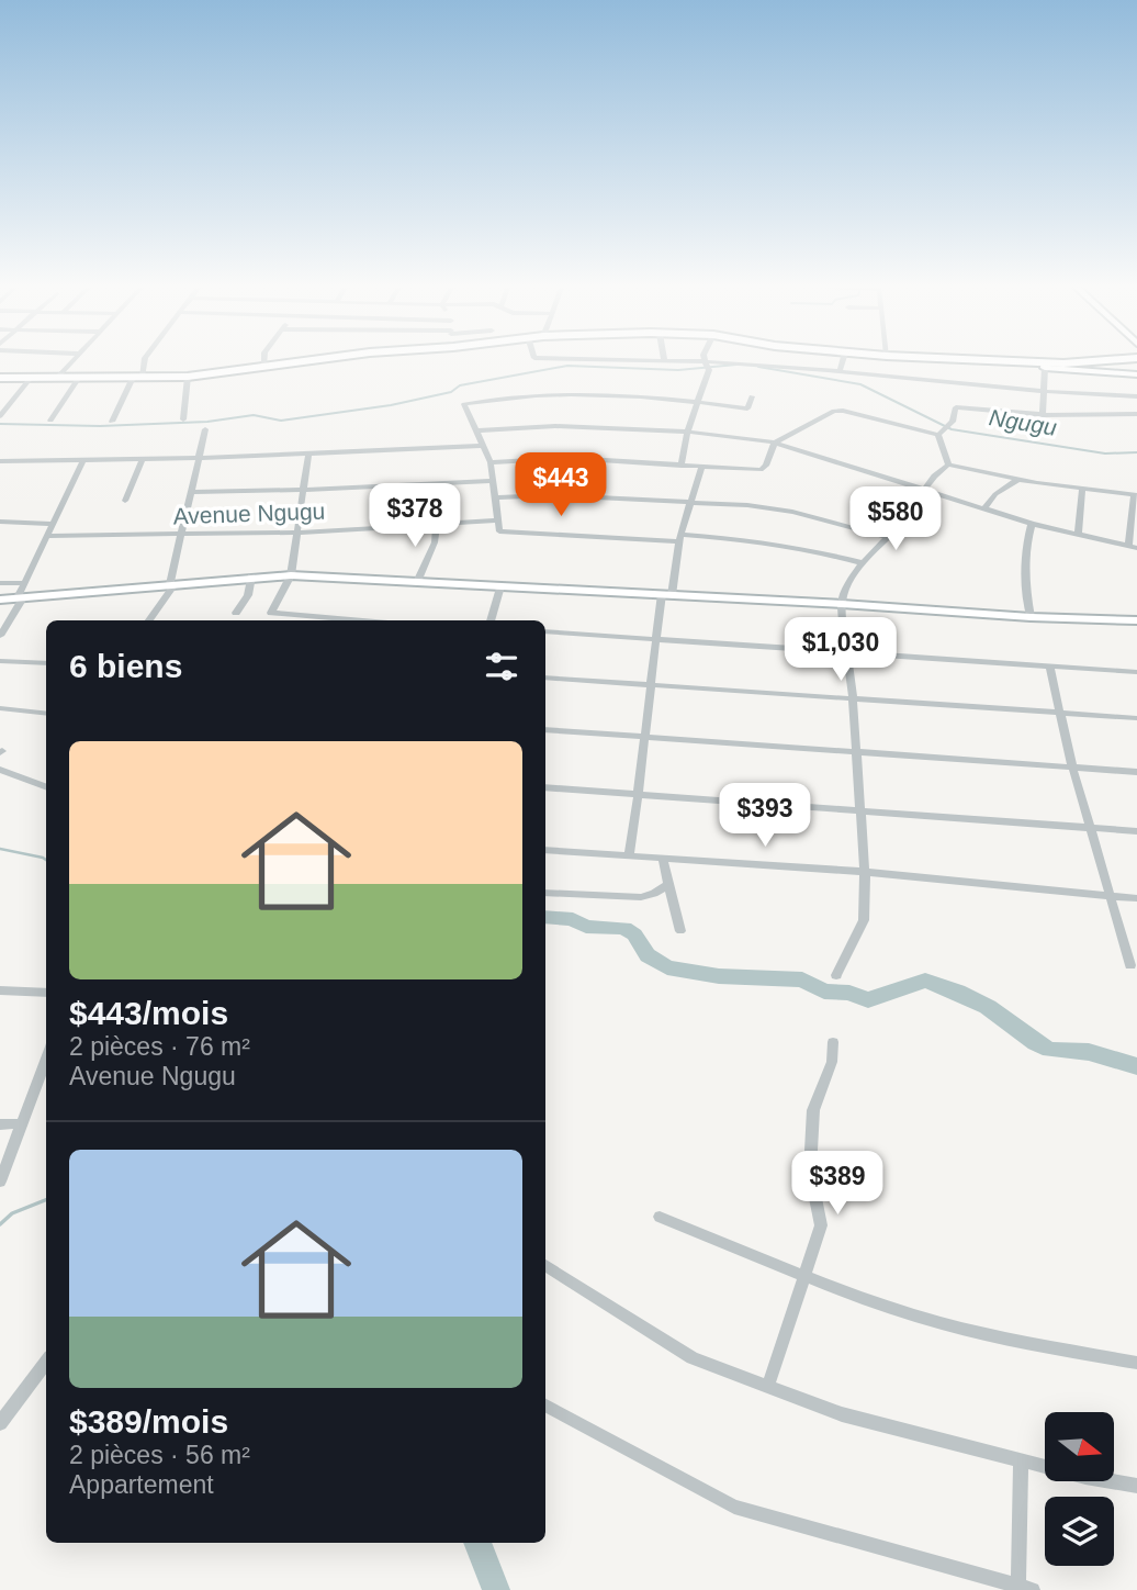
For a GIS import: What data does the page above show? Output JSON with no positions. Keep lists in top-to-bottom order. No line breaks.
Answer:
{"streets":{"street":["Avenue Ngugu"]},"water":["Ngugu"],"north":"right","page":{"price":["$443","$378","$580","$1,030","$393","$389"],"heading":"6 biens","list":[{"name":"$443/mois","note":"2 pièces · 76 m² · Avenue Ngugu"},{"name":"$389/mois","note":"2 pièces · 56 m² · Appartement"}]}}
